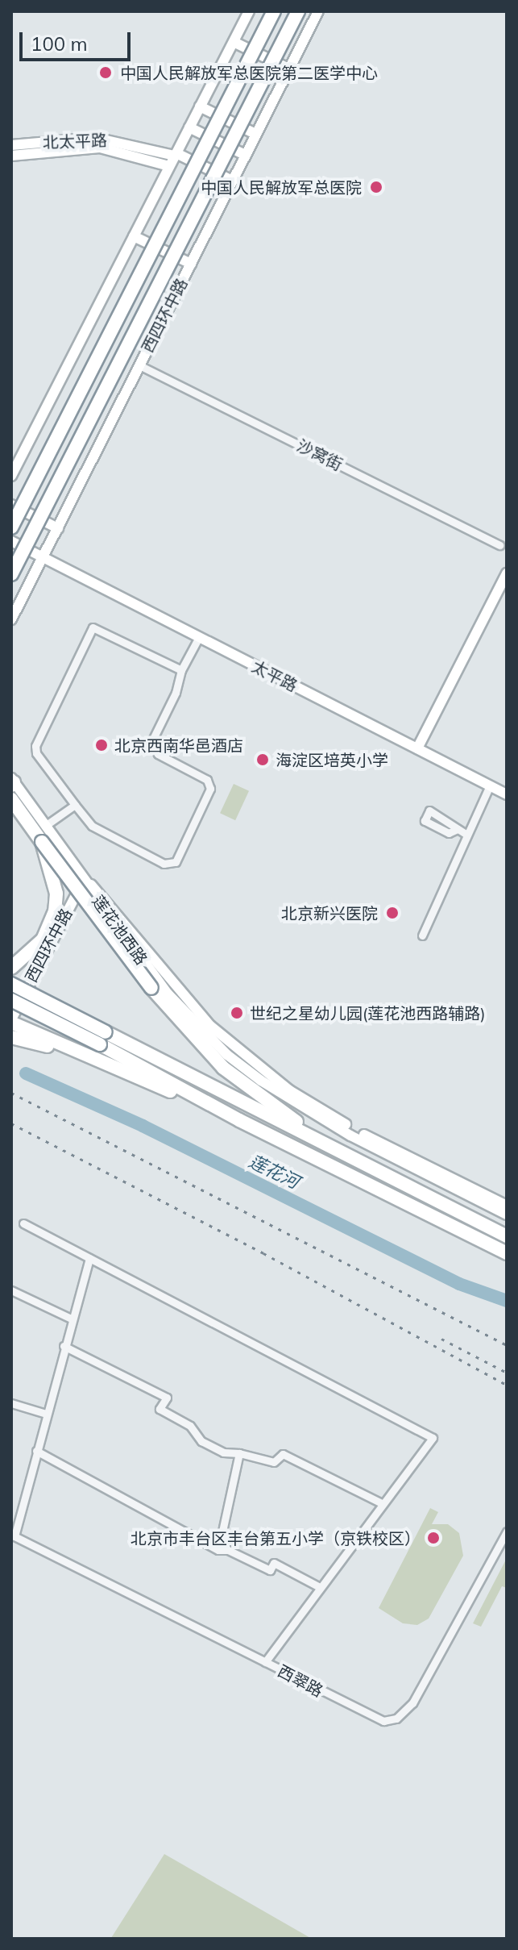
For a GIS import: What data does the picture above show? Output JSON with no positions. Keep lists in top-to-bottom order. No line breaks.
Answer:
{"streets":{"highway":["西四环中路"],"street":["北太平路","沙窝街","太平路","莲花池西路","西翠路"]},"crossings":[["北太平路","西四环中路"],["西四环中路","沙窝街"],["西四环中路","太平路"],["西四环中路","莲花池西路"]],"water":["莲花河"],"places":["中国人民解放军总医院第二医学中心","中国人民解放军总医院","北京西南华邑酒店","海淀区培英小学","北京新兴医院","世纪之星幼儿园(莲花池西路辅路)","北京市丰台区丰台第五小学（京铁校区）"],"scale_bar":"100 m"}
